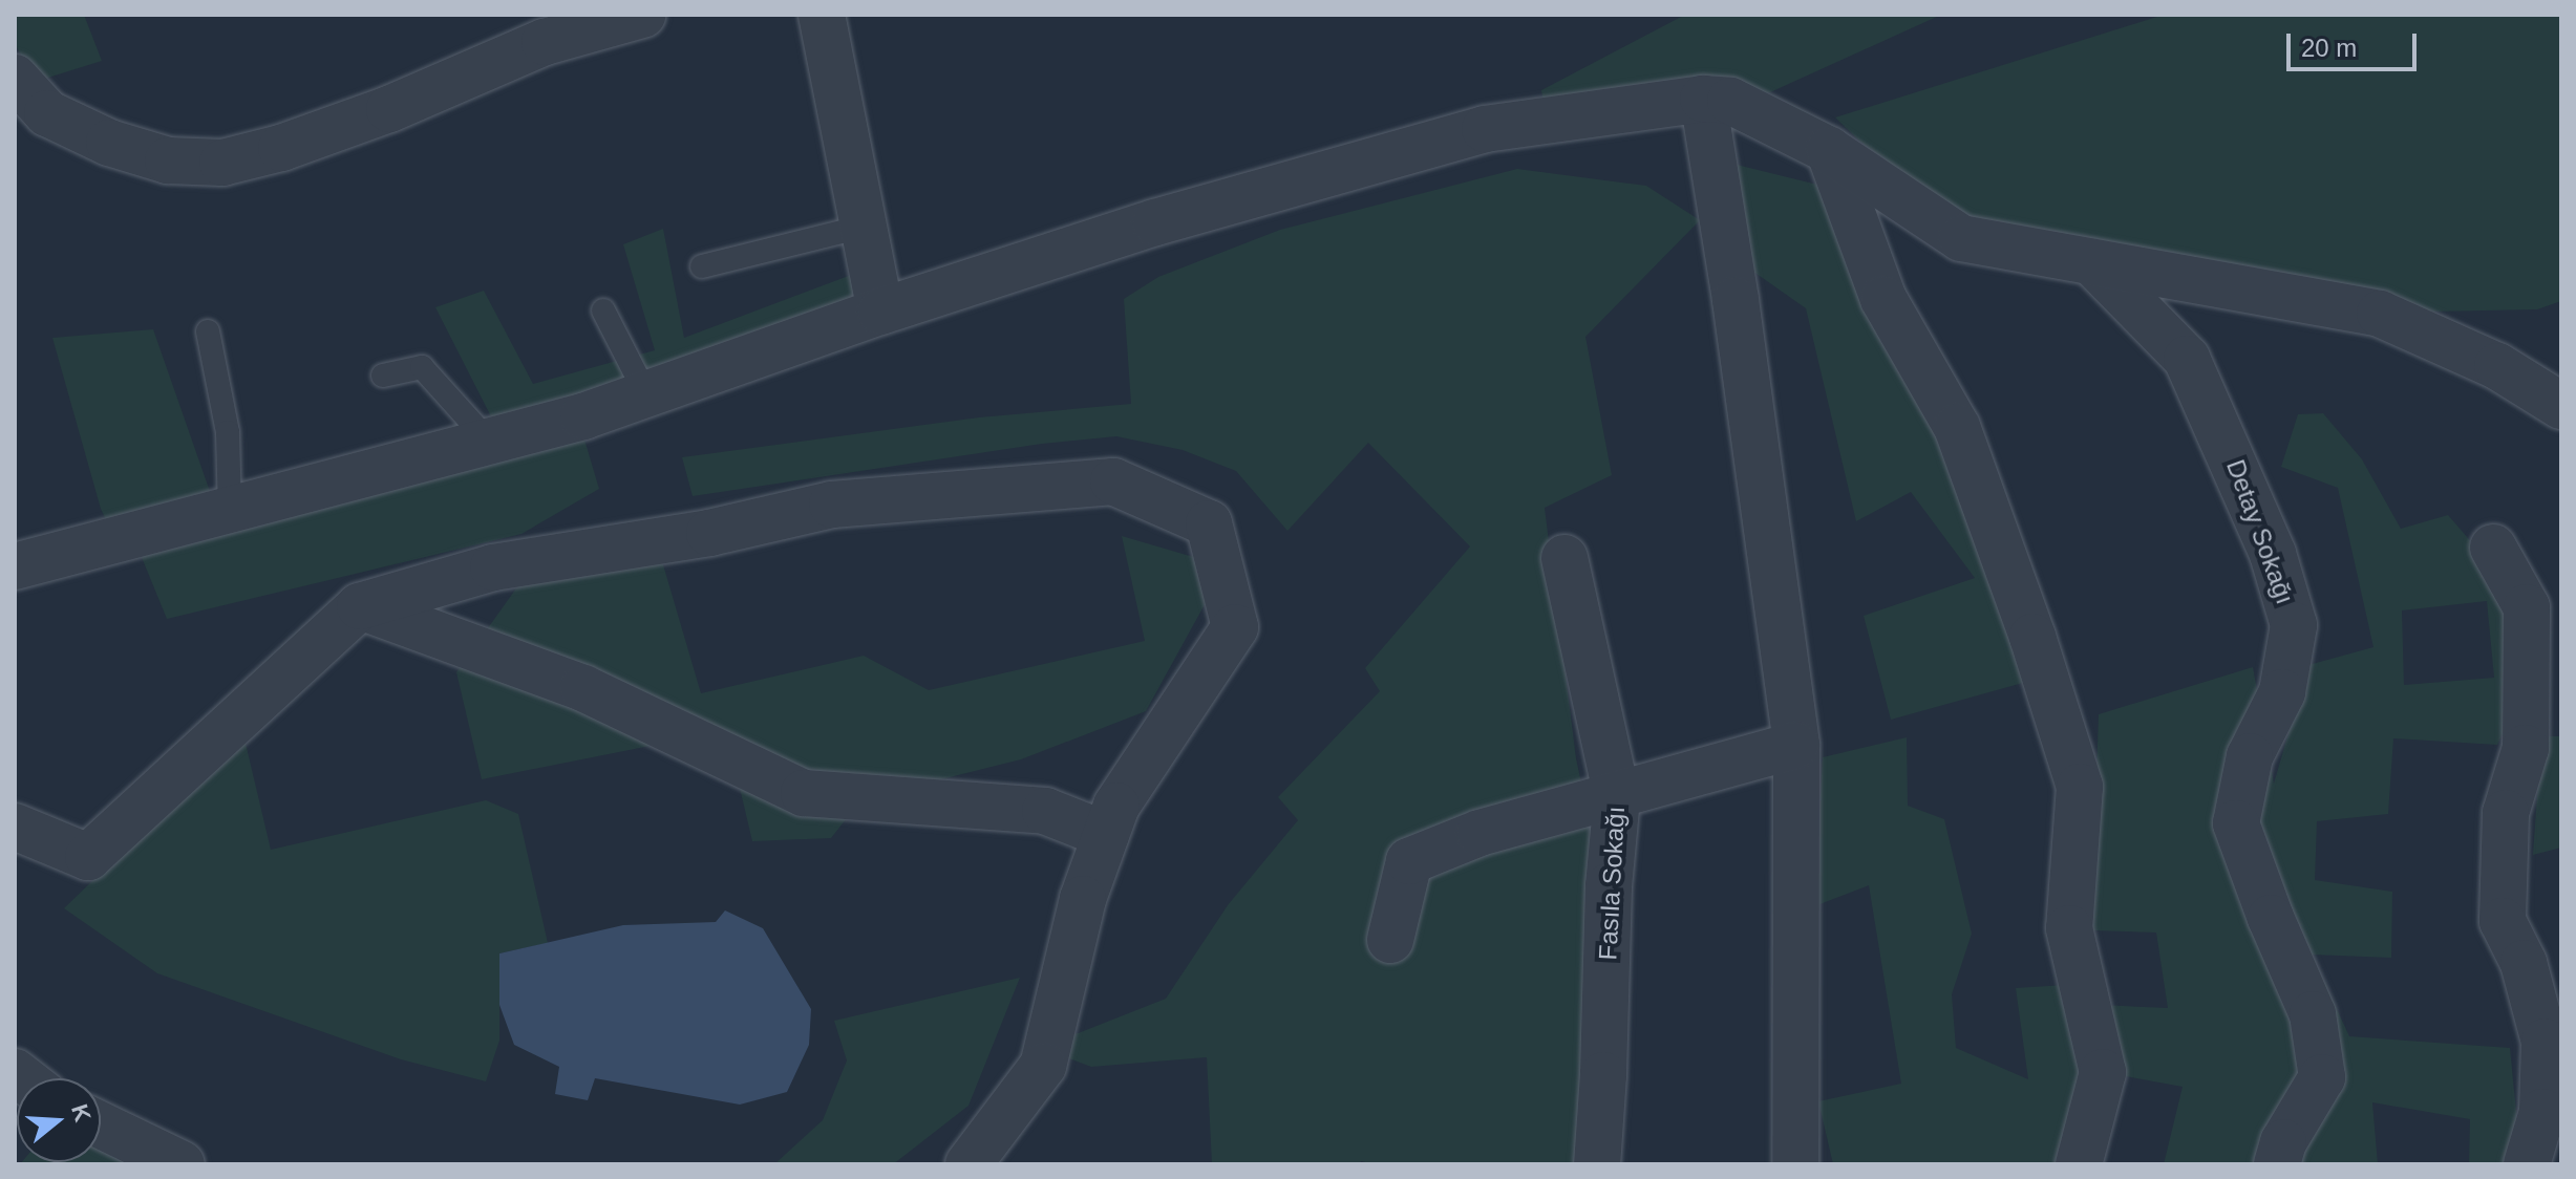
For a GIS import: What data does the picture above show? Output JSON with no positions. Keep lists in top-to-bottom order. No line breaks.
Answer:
{"streets":{"street":["Detay Sokağı","Fasıla Sokağı"]},"scale_bar":"20 m","north":"right"}
